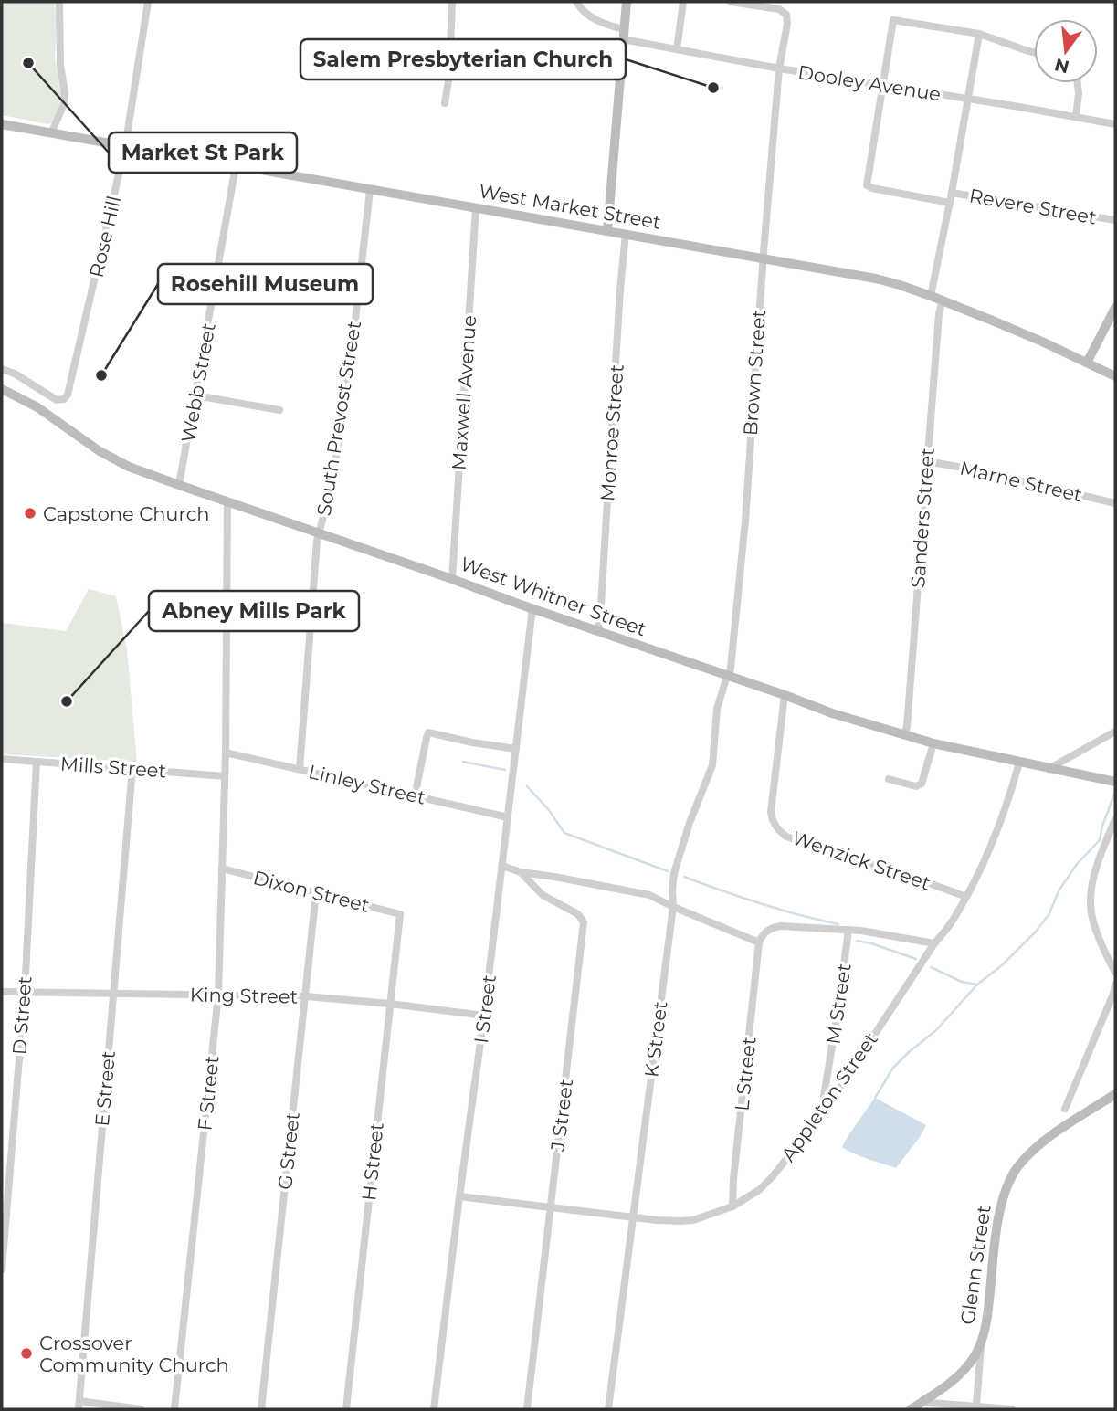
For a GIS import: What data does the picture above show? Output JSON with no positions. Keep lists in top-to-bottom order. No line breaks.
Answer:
{"streets":{"street":["Dooley Avenue","West Market Street","Revere Street","Rose Hill","Brown Street","Webb Street","Maxwell Avenue","South Prevost Street","Monroe Street","Marne Street","Sanders Street","West Whitner Street","Mills Street","Linley Street","Wenzick Street","Dixon Street","King Street","M Street","I Street","D Street","K Street","L Street","E Street","F Street","Appleton Street","J Street","G Street","H Street","Glenn Street"]},"crossings":[["Dooley Avenue","Revere Street"],["Dooley Avenue","Brown Street"],["West Market Street","Rose Hill"],["West Market Street","Brown Street"],["West Market Street","Webb Street"],["West Market Street","Maxwell Avenue"],["West Market Street","South Prevost Street"],["West Market Street","Monroe Street"],["West Market Street","Sanders Street"],["Brown Street","West Whitner Street"],["Brown Street","K Street"],["Webb Street","West Whitner Street"],["Maxwell Avenue","West Whitner Street"],["South Prevost Street","West Whitner Street"],["South Prevost Street","Linley Street"],["Monroe Street","West Whitner Street"],["Marne Street","Sanders Street"],["Sanders Street","West Whitner Street"],["West Whitner Street","Wenzick Street"],["West Whitner Street","I Street"],["West Whitner Street","K Street"],["West Whitner Street","F Street"],["West Whitner Street","Appleton Street"],["Mills Street","D Street"],["Mills Street","E Street"],["Mills Street","F Street"],["Linley Street","I Street"],["Linley Street","F Street"],["Wenzick Street","Appleton Street"],["Dixon Street","F Street"],["Dixon Street","G Street"],["Dixon Street","H Street"],["King Street","I Street"],["King Street","D Street"],["King Street","E Street"],["King Street","F Street"],["King Street","G Street"],["King Street","H Street"],["M Street","Appleton Street"],["I Street","Appleton Street"],["I Street","J Street"],["K Street","Appleton Street"],["L Street","Appleton Street"],["Appleton Street","J Street"]],"places":["Market St Park","Salem Presbyterian Church","Rosehill Museum","Capstone Church","Abney Mills Park","Crossover Community Church"],"north":"bottom"}
